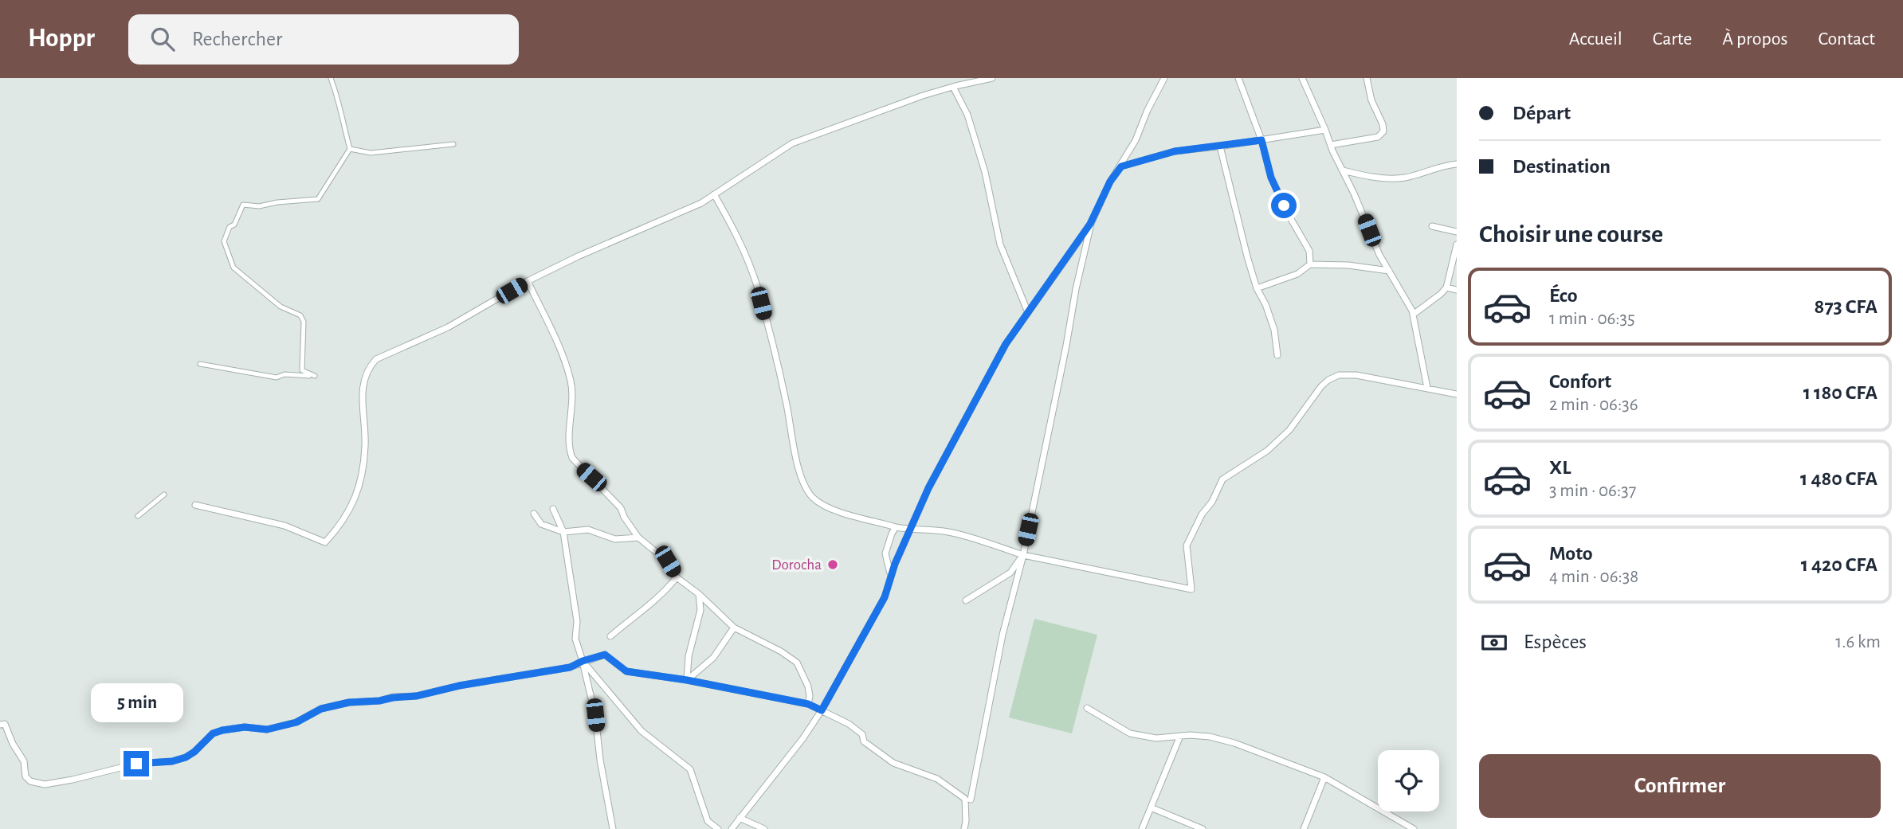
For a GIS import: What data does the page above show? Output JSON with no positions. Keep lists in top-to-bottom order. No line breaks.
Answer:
{"places":["Dorocha"],"page":{"header":"Hoppr","search":"Rechercher","nav":["Accueil","Carte","À propos","Contact"],"banner":["Départ","Destination"],"heading":"Choisir une course","list":[{"name":"Éco","note":"1 min · 06:35","value":"873 CFA"},{"name":"Confort","note":"2 min · 06:36","value":"1 180 CFA"},{"name":"XL","note":"3 min · 06:37","value":"1 480 CFA"},{"name":"Moto","note":"4 min · 06:38","value":"1 420 CFA"}],"pay":["Espèces","1.6 km"],"bubble":"5 min","buttons":"Confirmer"}}
